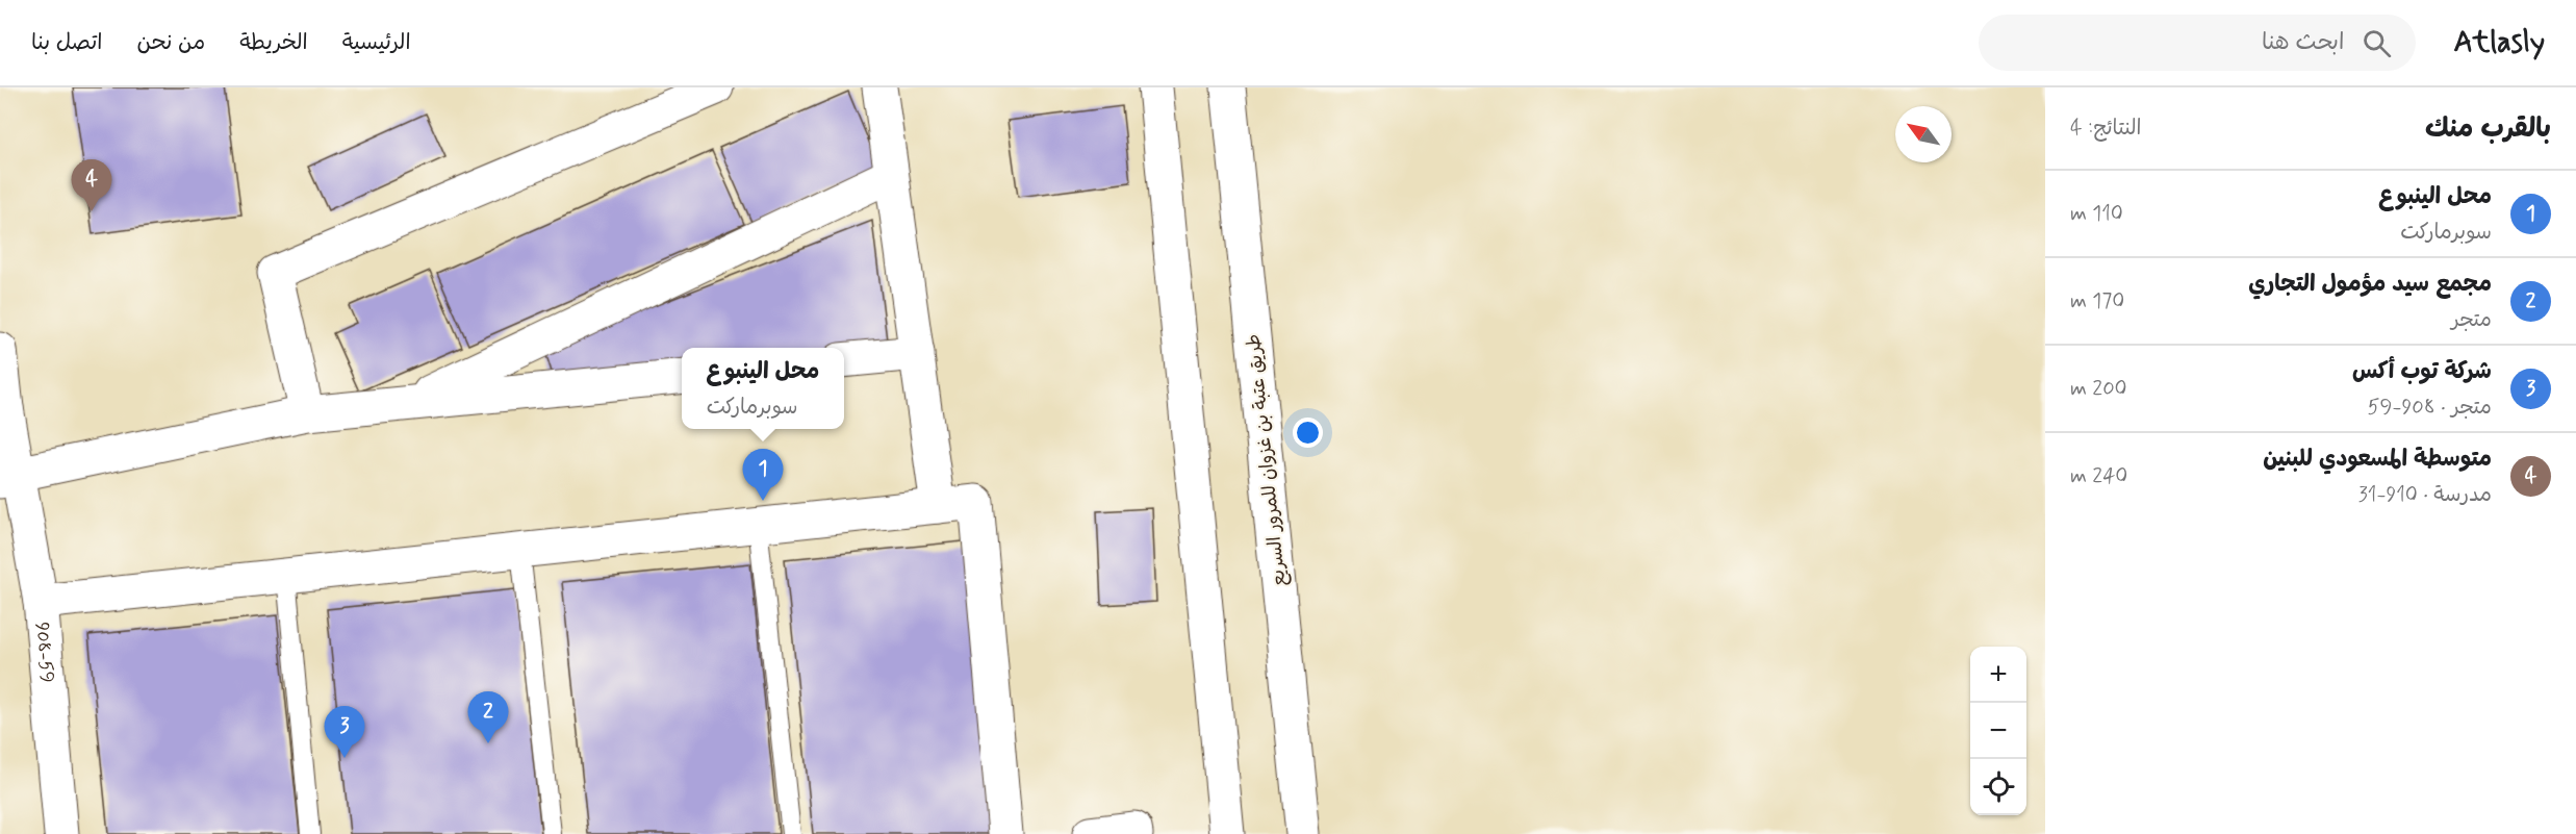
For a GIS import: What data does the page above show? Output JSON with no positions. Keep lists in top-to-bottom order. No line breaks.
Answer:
{"streets":{"main road":["طريق عتبة بن غزوان للمرور السريع","908-59"]},"north":"top left","page":{"header":"Atlasly","search":"ابحث هنا","nav":["الرئيسية","الخريطة","من نحن","اتصل بنا"],"heading":["بالقرب منك","النتائج: 4"],"pins":["4","1","2","3"],"list":[{"mark":"1","name":"محل الينبوع","note":"سوبرماركت","value":"110 m"},{"mark":"2","name":"مجمع سيد مؤمول التجاري","note":"متجر","value":"170 m"},{"mark":"3","name":"شركة توب أكس","note":"متجر · 908-59","value":"200 m"},{"mark":"4","name":"متوسطة المسعودي للبنين","note":"مدرسة · 910-31","value":"240 m"}],"popup":["محل الينبوع","سوبرماركت"],"map_buttons":["+","−"]}}
